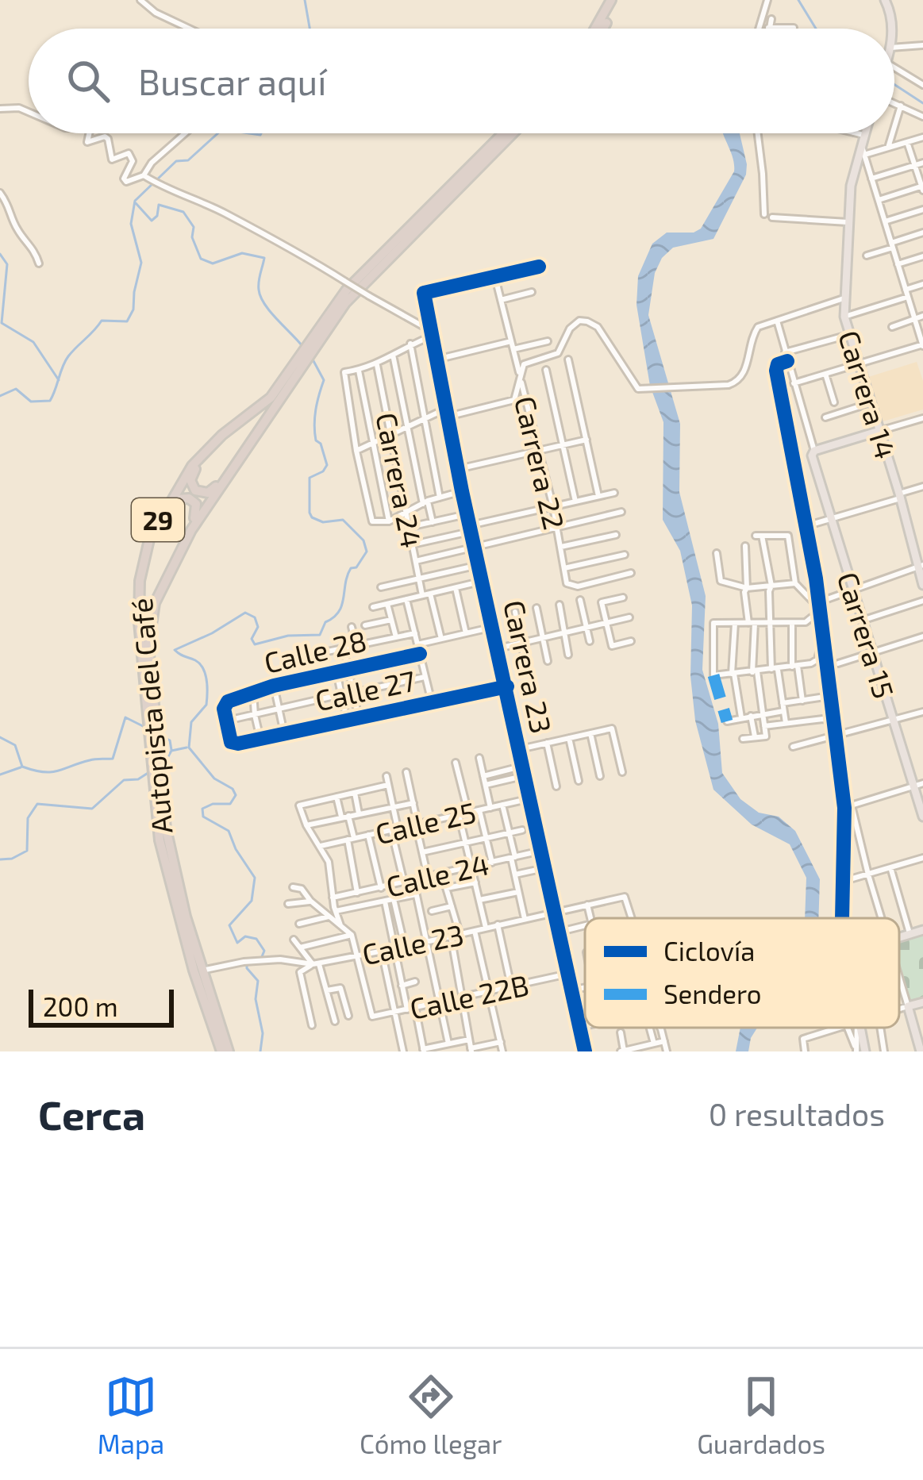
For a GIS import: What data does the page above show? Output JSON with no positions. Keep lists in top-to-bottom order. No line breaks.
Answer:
{"streets":{"highway":["29","Autopista del Café"],"main road":["Carrera 14","Carrera 15"],"street":["Carrera 22","Carrera 24","Calle 28","Carrera 23","Calle 27","Calle 25","Calle 24","Calle 23","Calle 22B"]},"crossings":[["Carrera 22","Carrera 23"],["Carrera 24","Calle 28"],["Calle 28","Carrera 23"],["Calle 28","Calle 27"],["Carrera 23","Calle 27"],["Carrera 23","Calle 25"],["Carrera 23","Calle 24"],["Carrera 23","Calle 23"],["Carrera 23","Calle 22B"],["Autopista del Café","Calle 23"],["Calle 23","Calle 22B"]],"legend":["Ciclovía","Sendero"],"scale_bar":"200 m","page":{"search":"Buscar aquí","scale":"200 m","heading":["Cerca","0 resultados"],"nav":["Mapa","Cómo llegar","Guardados"]}}
